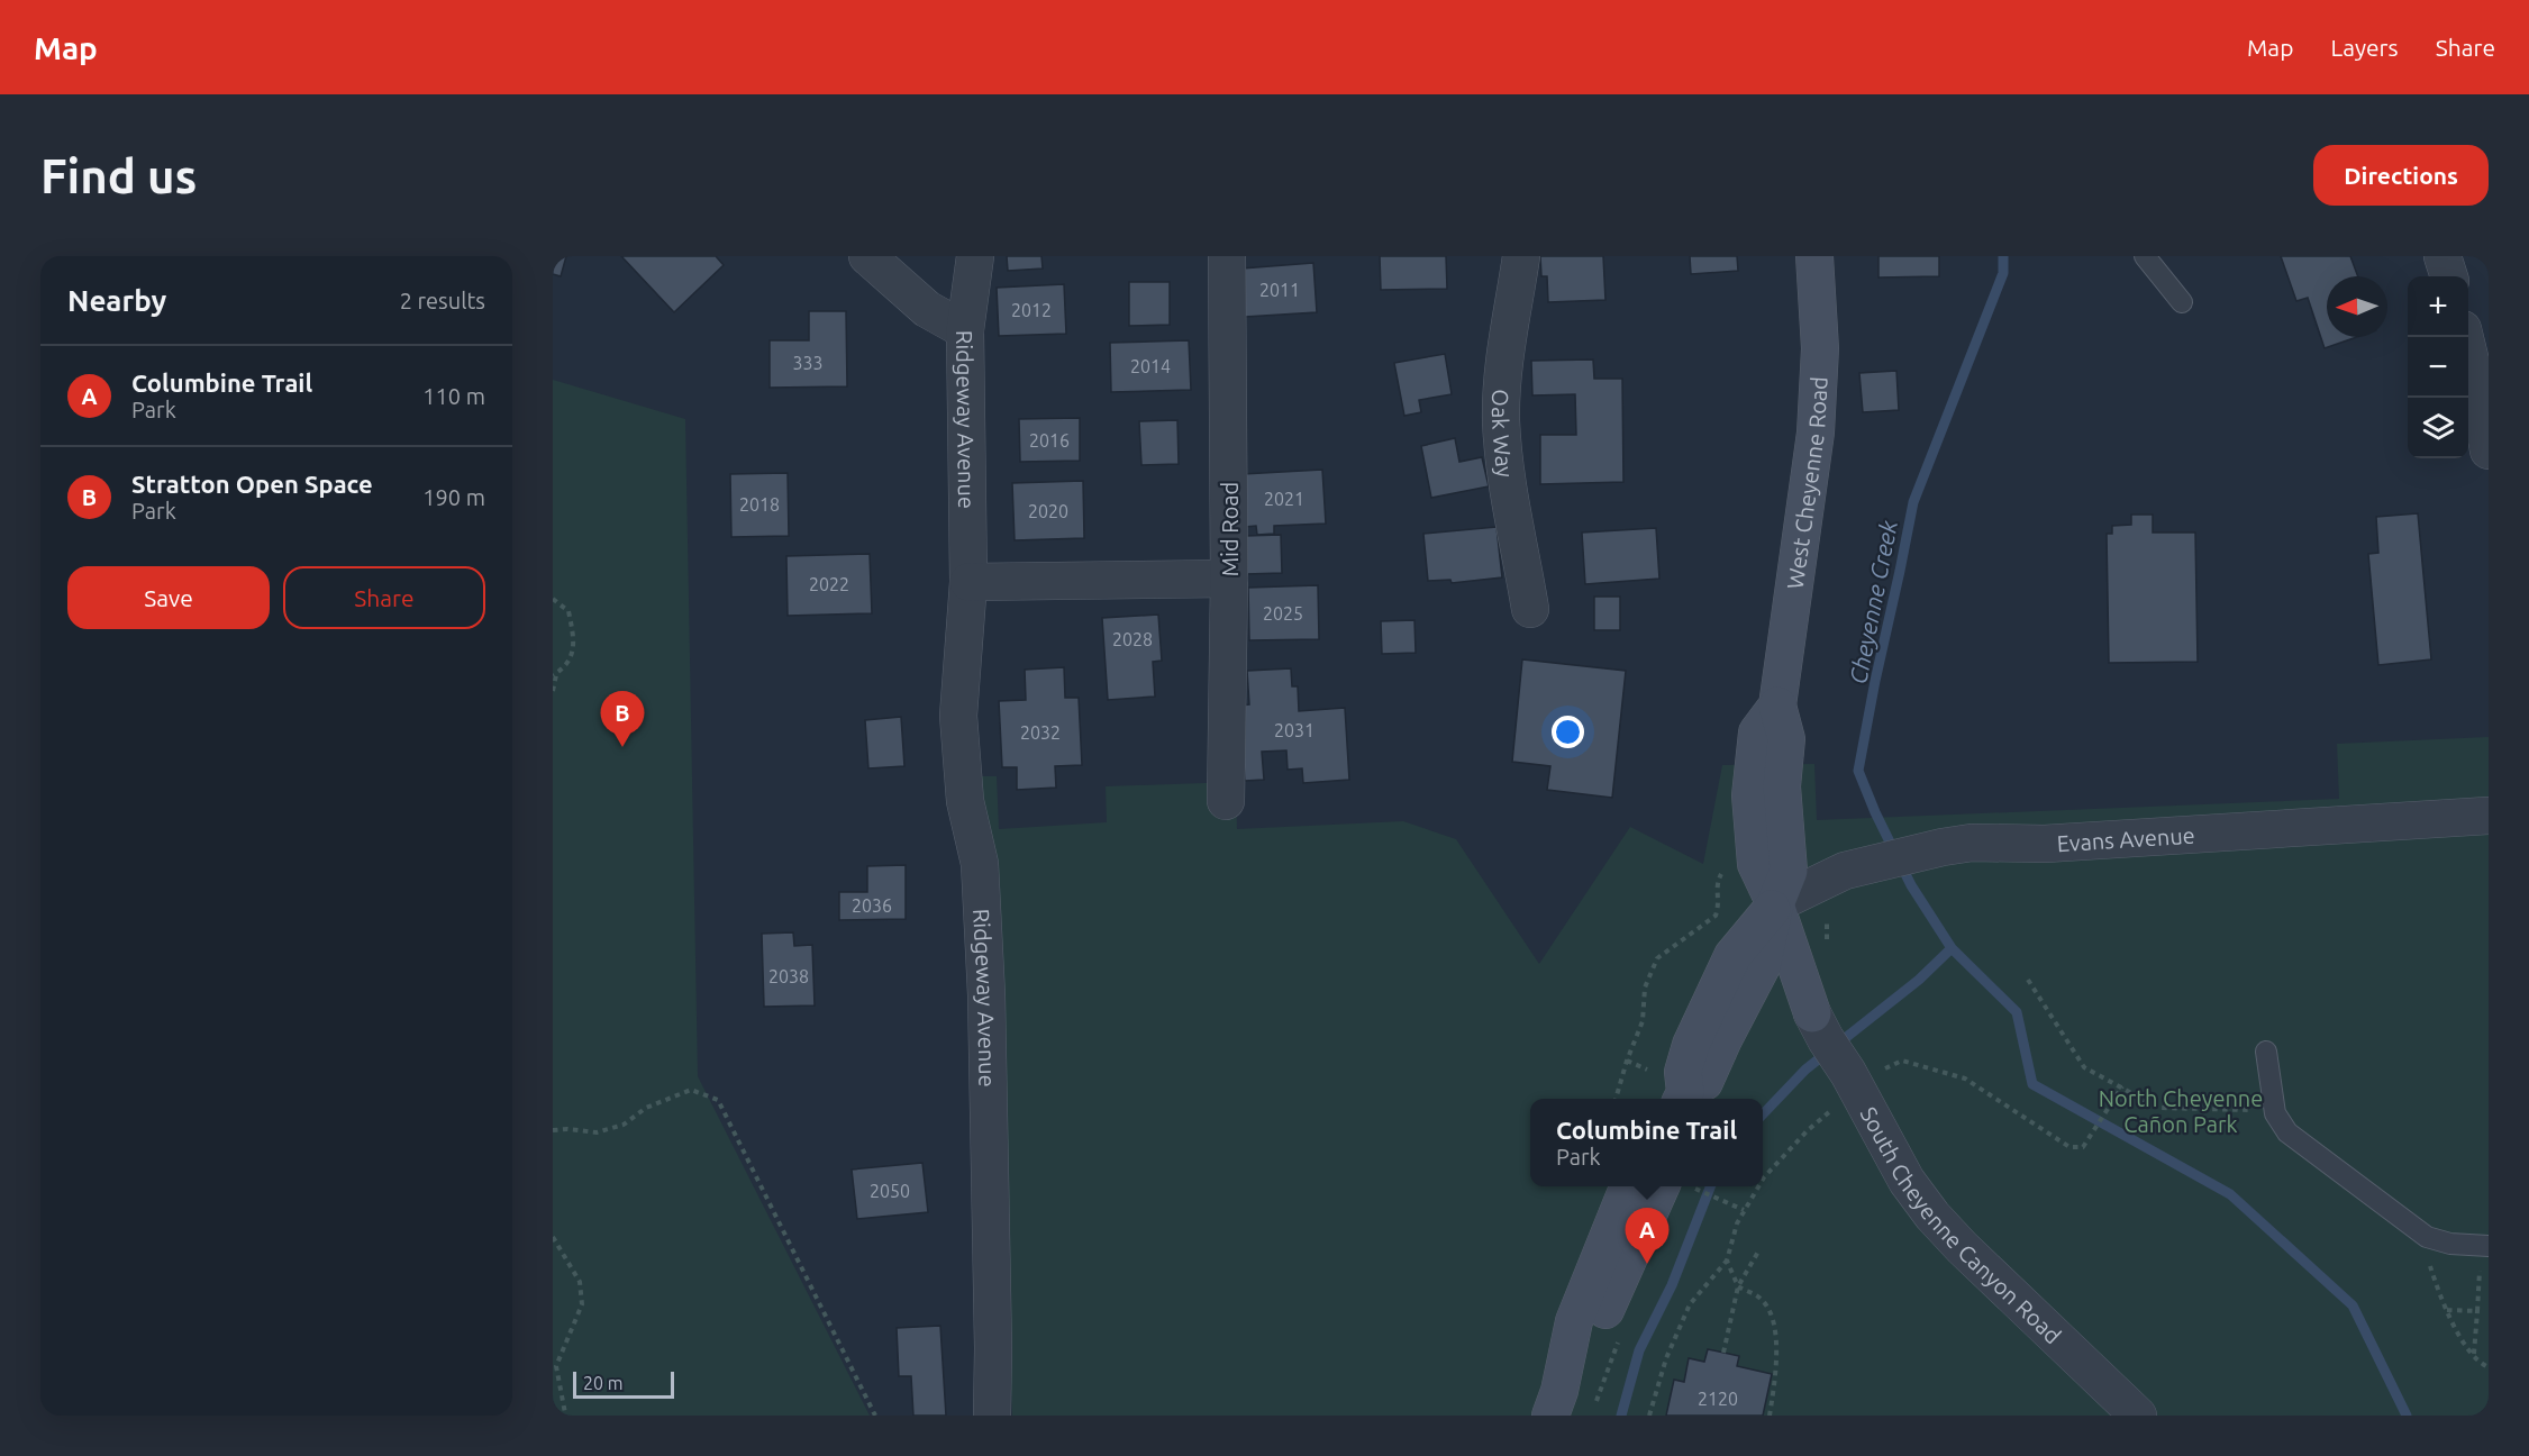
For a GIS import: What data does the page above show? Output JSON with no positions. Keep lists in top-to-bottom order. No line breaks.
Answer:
{"streets":{"street":["Ridgeway Avenue","Oak Way","West Cheyenne Road","Mid Road","Evans Avenue","South Cheyenne Canyon Road"]},"crossings":[["West Cheyenne Road","Evans Avenue"],["West Cheyenne Road","South Cheyenne Canyon Road"]],"water":["Cheyenne Creek"],"parks":["North Cheyenne Cañon Park"],"house_numbers":["2011","2012","333","2014","2016","2021","2018","2020","2022","2025","2028","2031","2032","2036","2038","2050","2120"],"scale_bar":"20 m","north":"left","page":{"header":"Map","nav":["Map","Layers","Share"],"buttons":["Directions",["Save","Share"]],"title":"Find us","heading":["Nearby","2 results"],"map_buttons":["+","−"],"list":[{"mark":"A","name":"Columbine Trail","note":"Park","value":"110 m"},{"mark":"B","name":"Stratton Open Space","note":"Park","value":"190 m"}],"pins":["B","A"],"popup":["Columbine Trail","Park"],"scale":"20 m"}}
